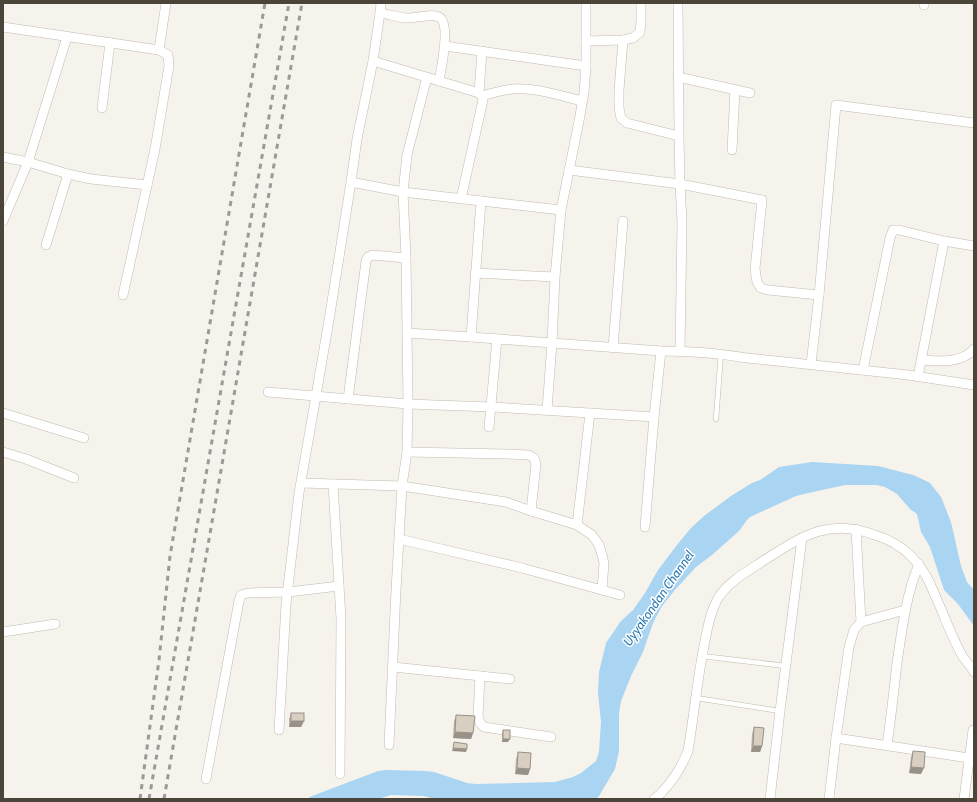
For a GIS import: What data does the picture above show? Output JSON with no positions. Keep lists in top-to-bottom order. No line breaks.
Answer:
{"water":["Uyyakondan Channel"]}
